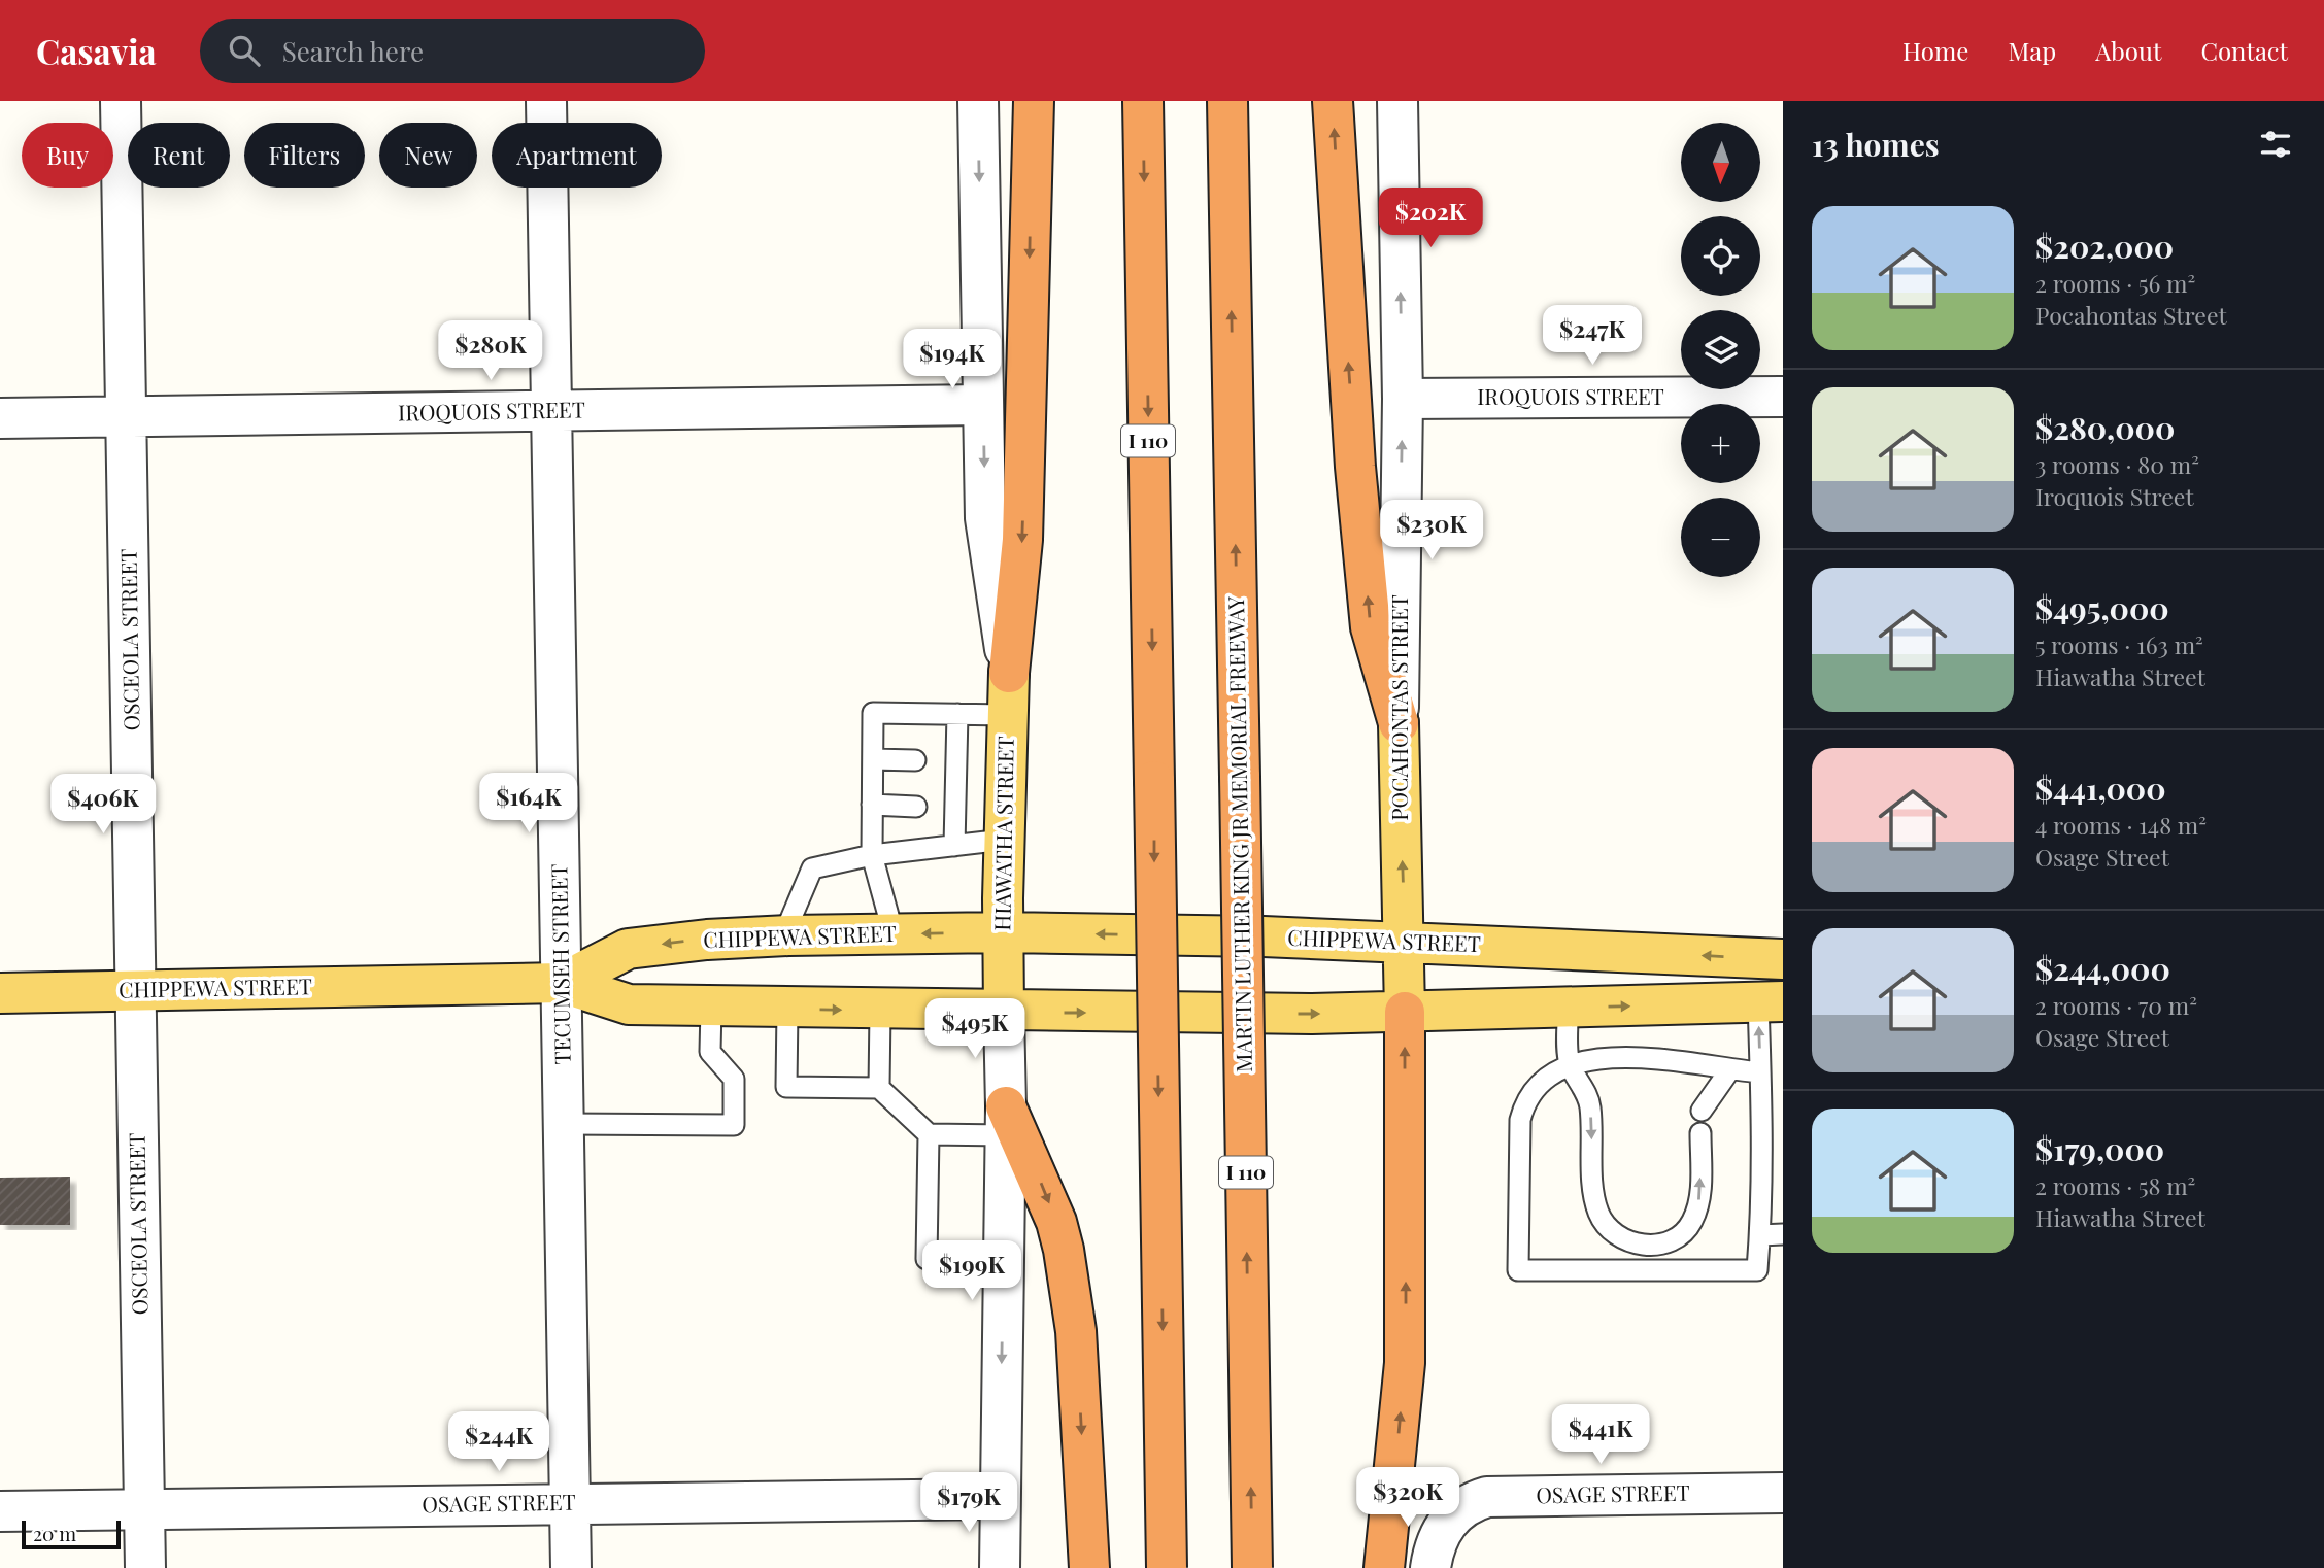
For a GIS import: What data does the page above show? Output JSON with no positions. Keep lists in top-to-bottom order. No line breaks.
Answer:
{"streets":{"highway":["I 110","MARTIN LUTHER KING JR MEMORIAL FREEWAY"],"main road":["POCAHONTAS STREET","HIAWATHA STREET","CHIPPEWA STREET"],"street":["IROQUOIS STREET","OSCEOLA STREET","TECUMSEH STREET","OSAGE STREET"]},"crossings":[["IROQUOIS STREET","OSCEOLA STREET"],["IROQUOIS STREET","POCAHONTAS STREET"],["IROQUOIS STREET","HIAWATHA STREET"],["IROQUOIS STREET","TECUMSEH STREET"],["OSCEOLA STREET","CHIPPEWA STREET"],["OSCEOLA STREET","OSAGE STREET"],["POCAHONTAS STREET","CHIPPEWA STREET"],["HIAWATHA STREET","CHIPPEWA STREET"],["HIAWATHA STREET","OSAGE STREET"],["CHIPPEWA STREET","TECUMSEH STREET"],["TECUMSEH STREET","OSAGE STREET"]],"one_way":["POCAHONTAS STREET","HIAWATHA STREET"],"scale_bar":"20 m","north":"bottom","page":{"header":"Casavia","search":"Search here","nav":["Home","Map","About","Contact"],"heading":"13 homes","map_buttons":["+","−"],"chip":["Buy","Rent","Filters","New","Apartment"],"price":["$202K","$247K","$280K","$194K","$230K","$164K","$406K","$495K","$199K","$441K","$244K","$320K","$179K"],"list":[{"name":"$202,000","note":"2 rooms · 56 m² · Pocahontas Street"},{"name":"$280,000","note":"3 rooms · 80 m² · Iroquois Street"},{"name":"$495,000","note":"5 rooms · 163 m² · Hiawatha Street"},{"name":"$441,000","note":"4 rooms · 148 m² · Osage Street"},{"name":"$244,000","note":"2 rooms · 70 m² · Osage Street"},{"name":"$179,000","note":"2 rooms · 58 m² · Hiawatha Street"}],"scale":"20 m"}}
